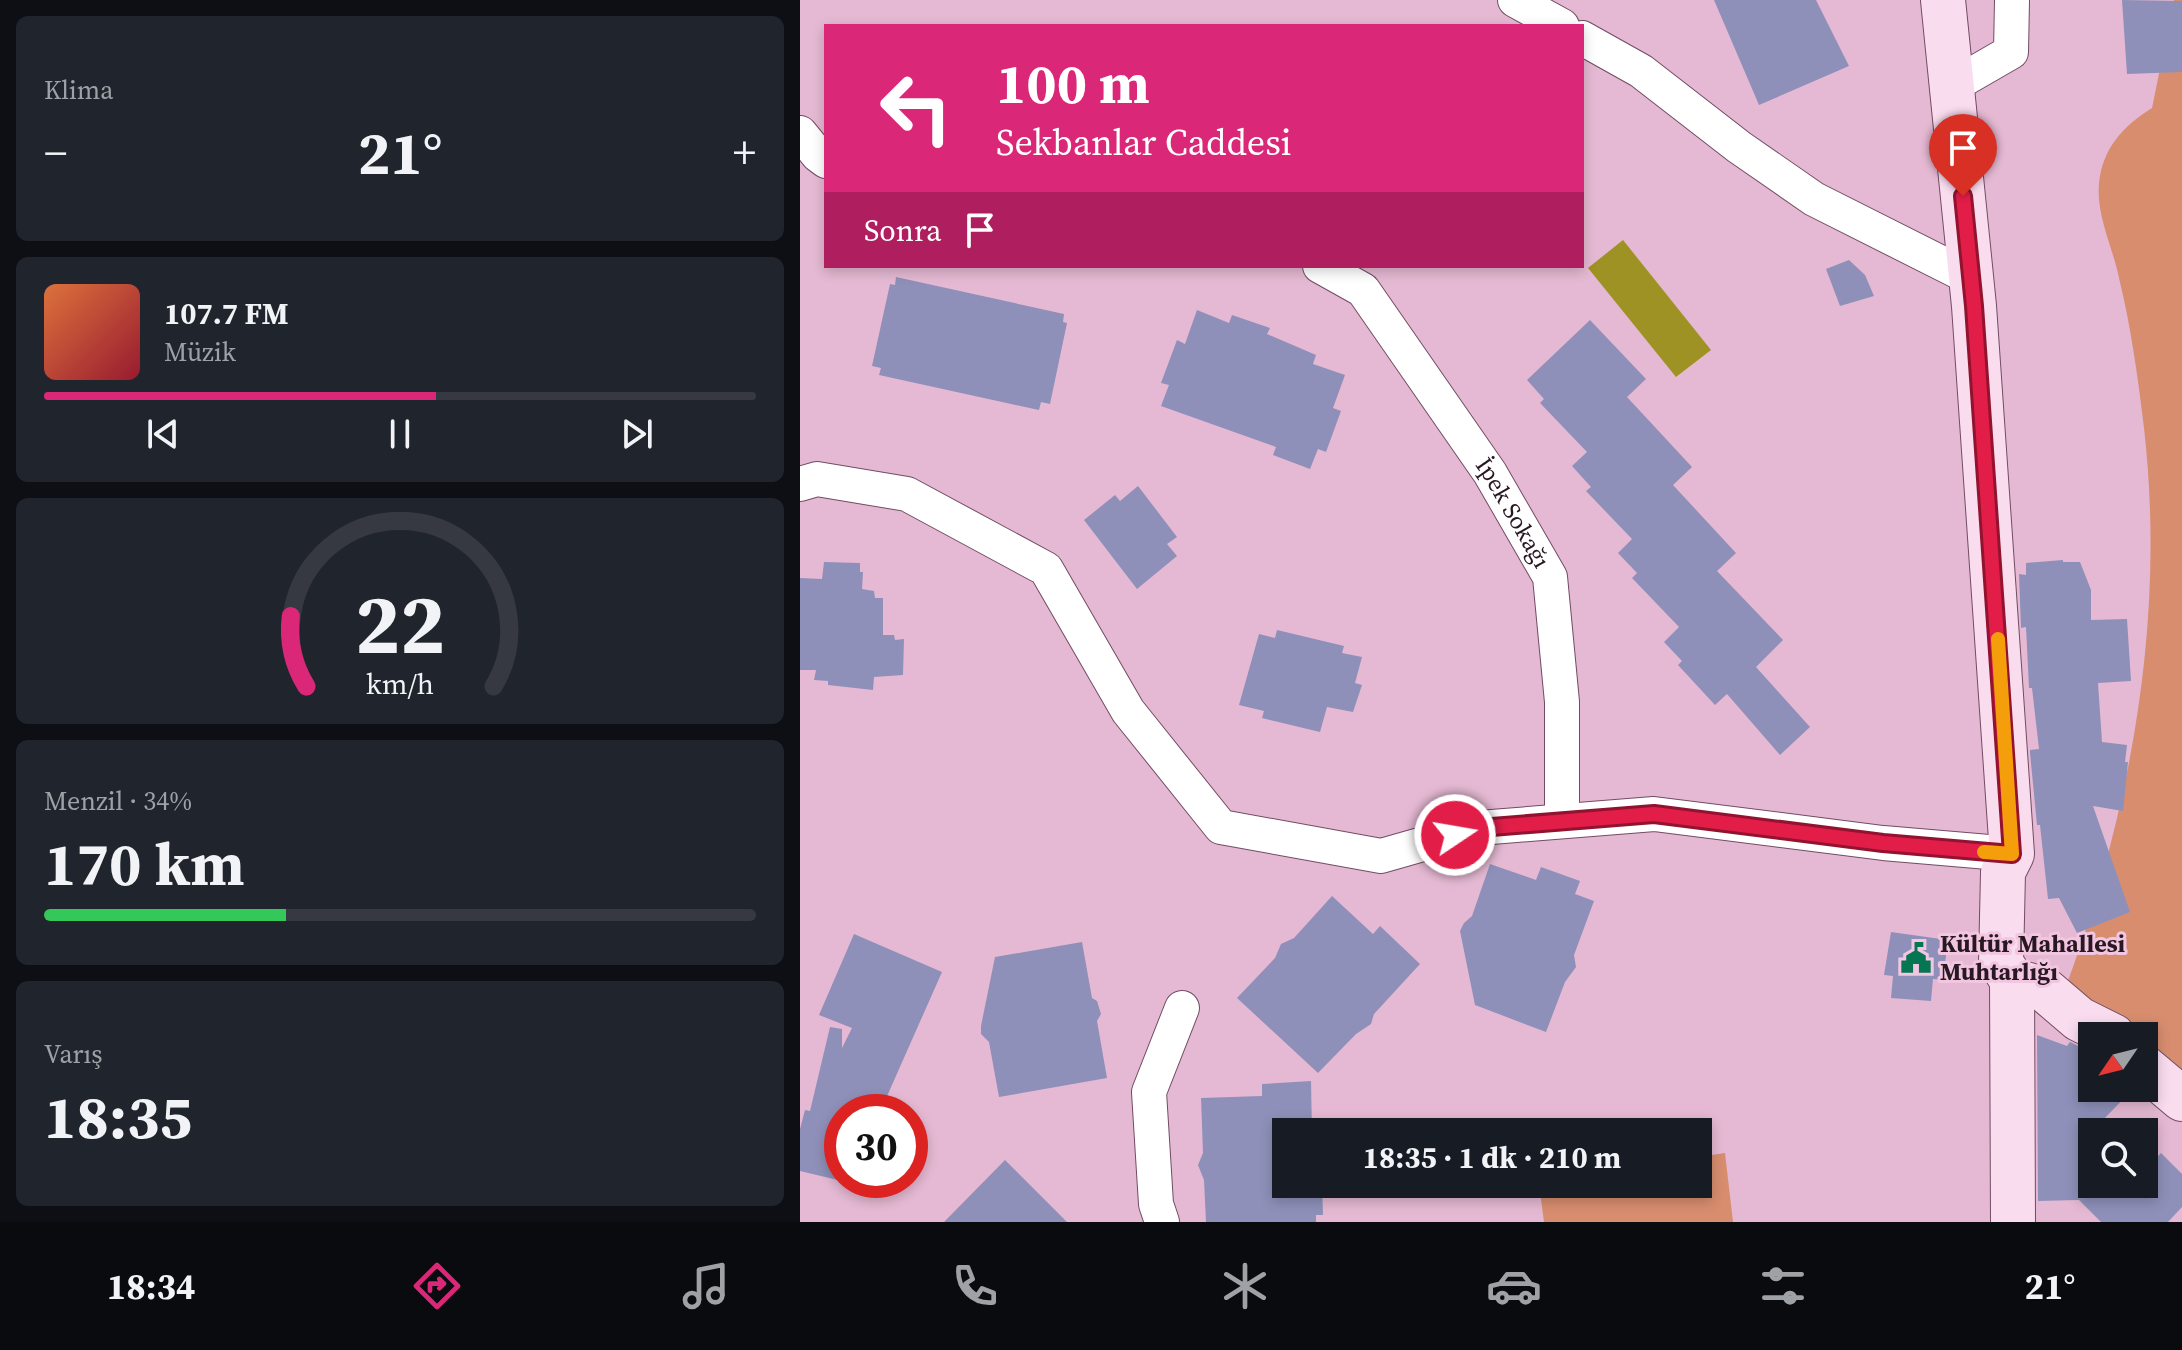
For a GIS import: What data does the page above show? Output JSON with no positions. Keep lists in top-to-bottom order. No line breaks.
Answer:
{"streets":{"street":["İpek Sokağı"]},"places":{"public building":["Kültür Mahallesi Muhtarlığı"]},"north":"bottom left","page":{"tile":["Klima",["Menzil · 34%","170 km"],["Varış","18:35"]],"turn":["100 m","Sekbanlar Caddesi"],"heat":["−","21°","+"],"then":"Sonra","song":["107.7 FM","Müzik"],"limit":"30","trip":"18:35 · 1 dk · 210 m","tabs":["18:34","21°"],"gauge":["22","km/h"]}}
